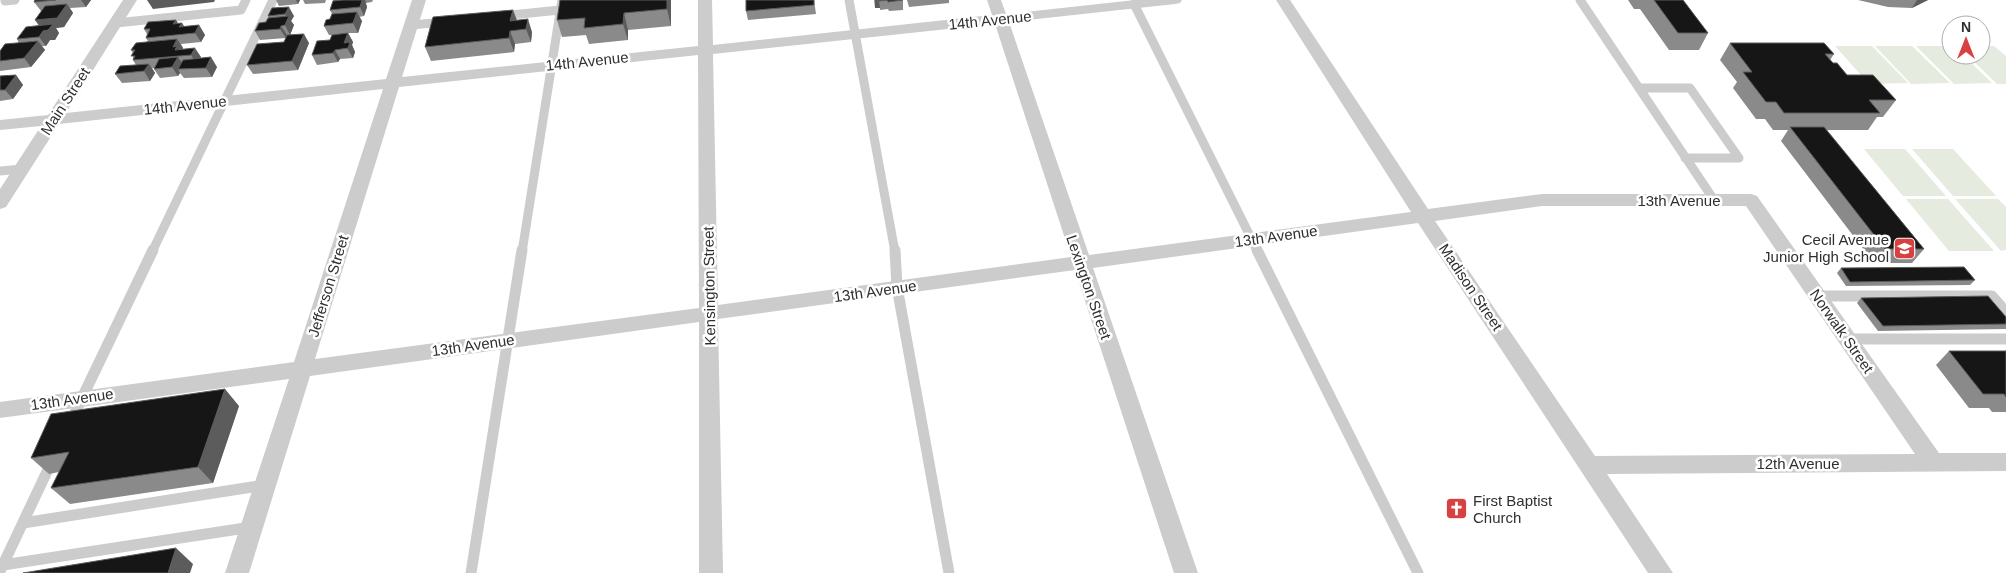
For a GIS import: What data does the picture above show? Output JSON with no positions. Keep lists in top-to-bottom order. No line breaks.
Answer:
{"streets":{"street":["14th Avenue","Main Street","13th Avenue","Jefferson Street","Kensington Street","Lexington Street","Madison Street","Norwalk Street","12th Avenue"]},"crossings":[["14th Avenue","Main Street"],["14th Avenue","Jefferson Street"],["14th Avenue","Kensington Street"],["14th Avenue","Lexington Street"],["13th Avenue","Jefferson Street"],["13th Avenue","Kensington Street"],["13th Avenue","Lexington Street"],["13th Avenue","Madison Street"],["13th Avenue","Norwalk Street"],["Madison Street","12th Avenue"],["Norwalk Street","12th Avenue"]],"places":{"school or university":["Cecil Avenue Junior High School"],"church":["First Baptist Church"]},"north":"top"}
